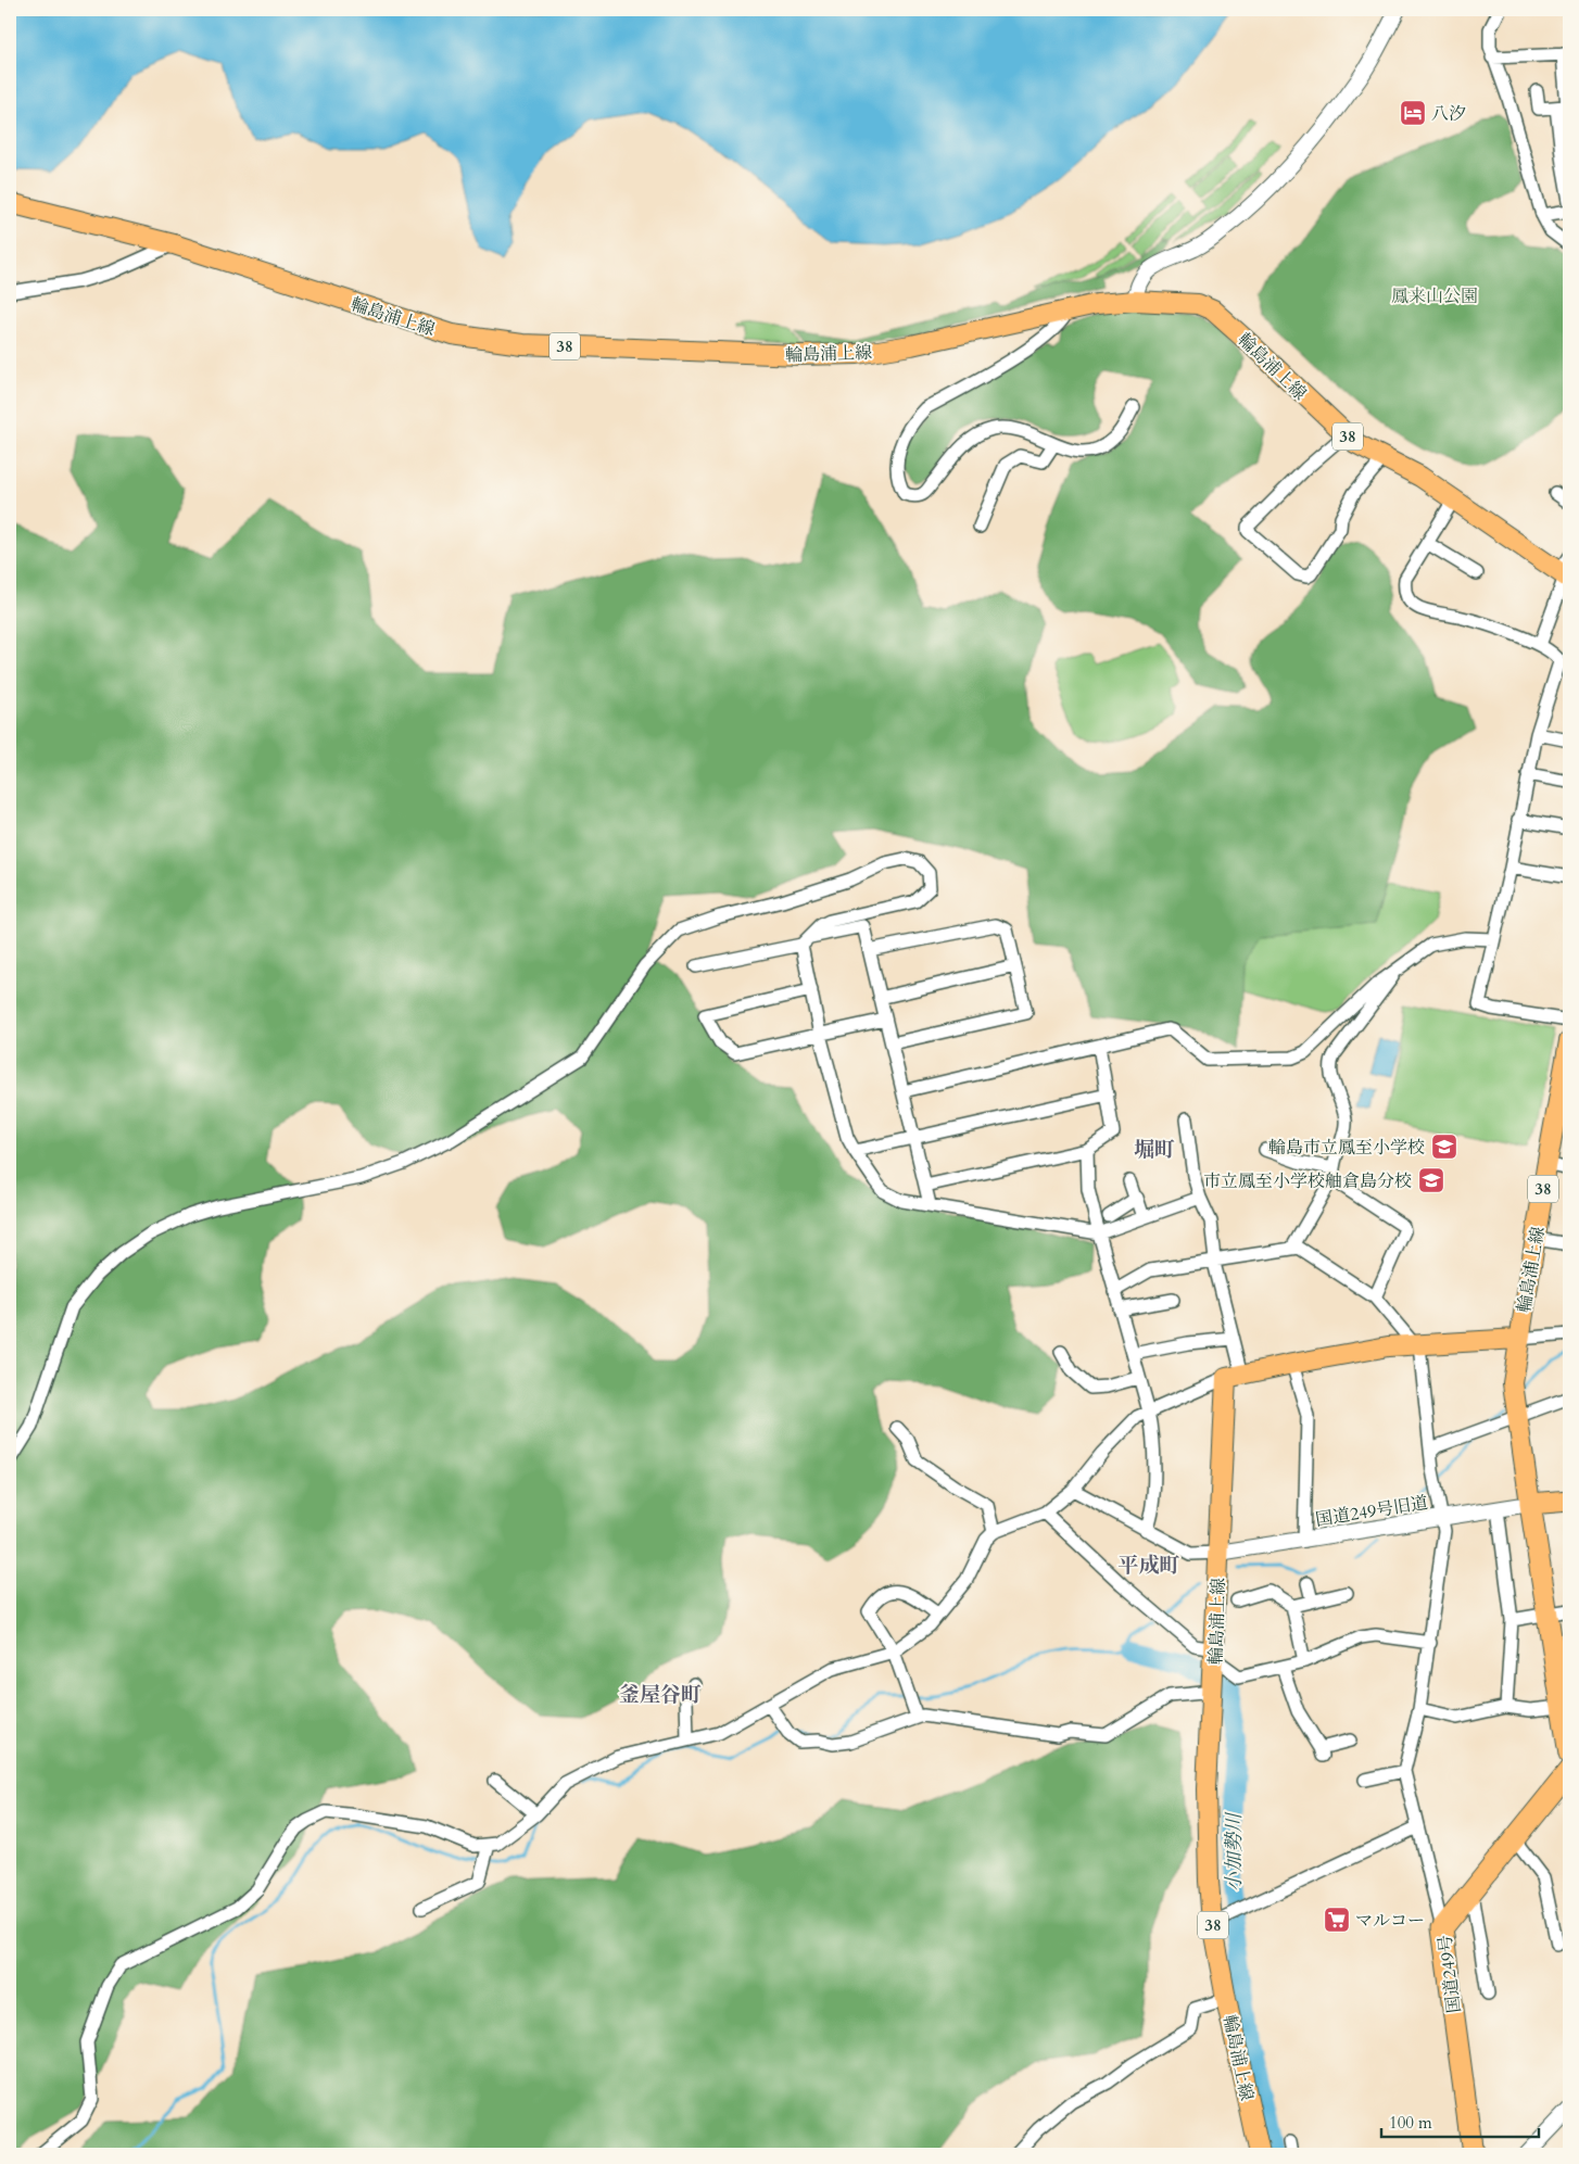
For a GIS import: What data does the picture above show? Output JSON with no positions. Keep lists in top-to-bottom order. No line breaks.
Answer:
{"streets":{"highway":["国道249号"],"main road":["輪島浦上線","38"],"street":["国道249号旧道"]},"crossings":[["輪島浦上線","国道249号旧道"]],"districts":["堀町","平成町","釜屋谷町"],"water":["小加勢川"],"parks":["鳳来山公園"],"places":{"hotel":["八汐"],"school or university":["輪島市立鳳至小学校","市立鳳至小学校舳倉島分校"],"supermarket":["マルコー"]},"scale_bar":"100 m"}
